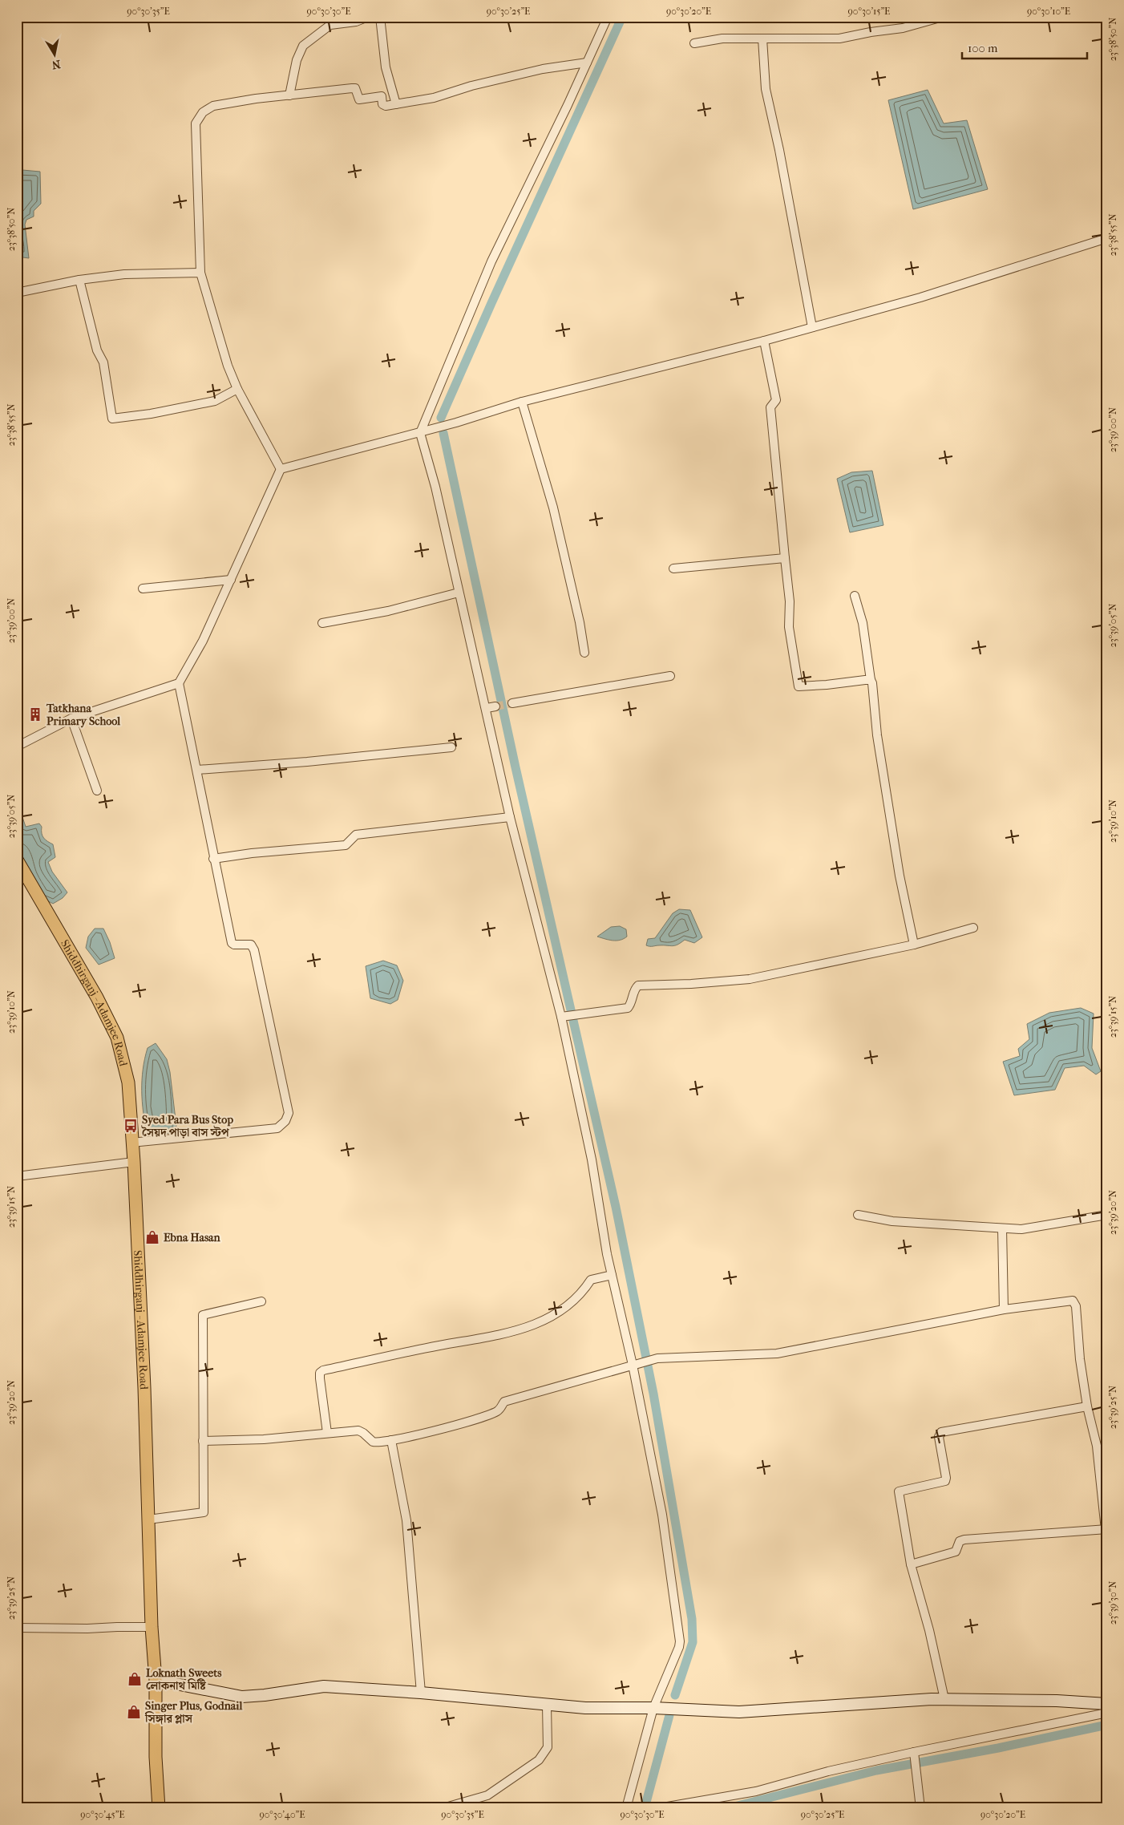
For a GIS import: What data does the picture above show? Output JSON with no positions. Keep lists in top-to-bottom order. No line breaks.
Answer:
{"streets":{"main road":["Shiddhirganj - Adamjee Road"]},"places":{"building":["Tatkhana Primary School"],"bus stop":["Syed Para Bus Stop সৈয়দ পাড়া বাস স্টপ"],"shop":["Ebna Hasan","Loknath Sweets লোকনাথ মিষ্টি","Singer Plus, Godnail সিঙ্গার প্লাস"]},"scale_bar":"100 m","north":"bottom","coordinates":["90°30'35\"E","90°30'30\"E","90°30'25\"E","90°30'20\"E","90°30'15\"E","90°30'10\"E","23°38'50\"N","23°38'55\"N","23°39'00\"N","23°39'05\"N","23°39'10\"N","23°39'15\"N","23°39'20\"N","23°39'25\"N","23°39'30\"N","90°30'45\"E","90°30'40\"E"]}
